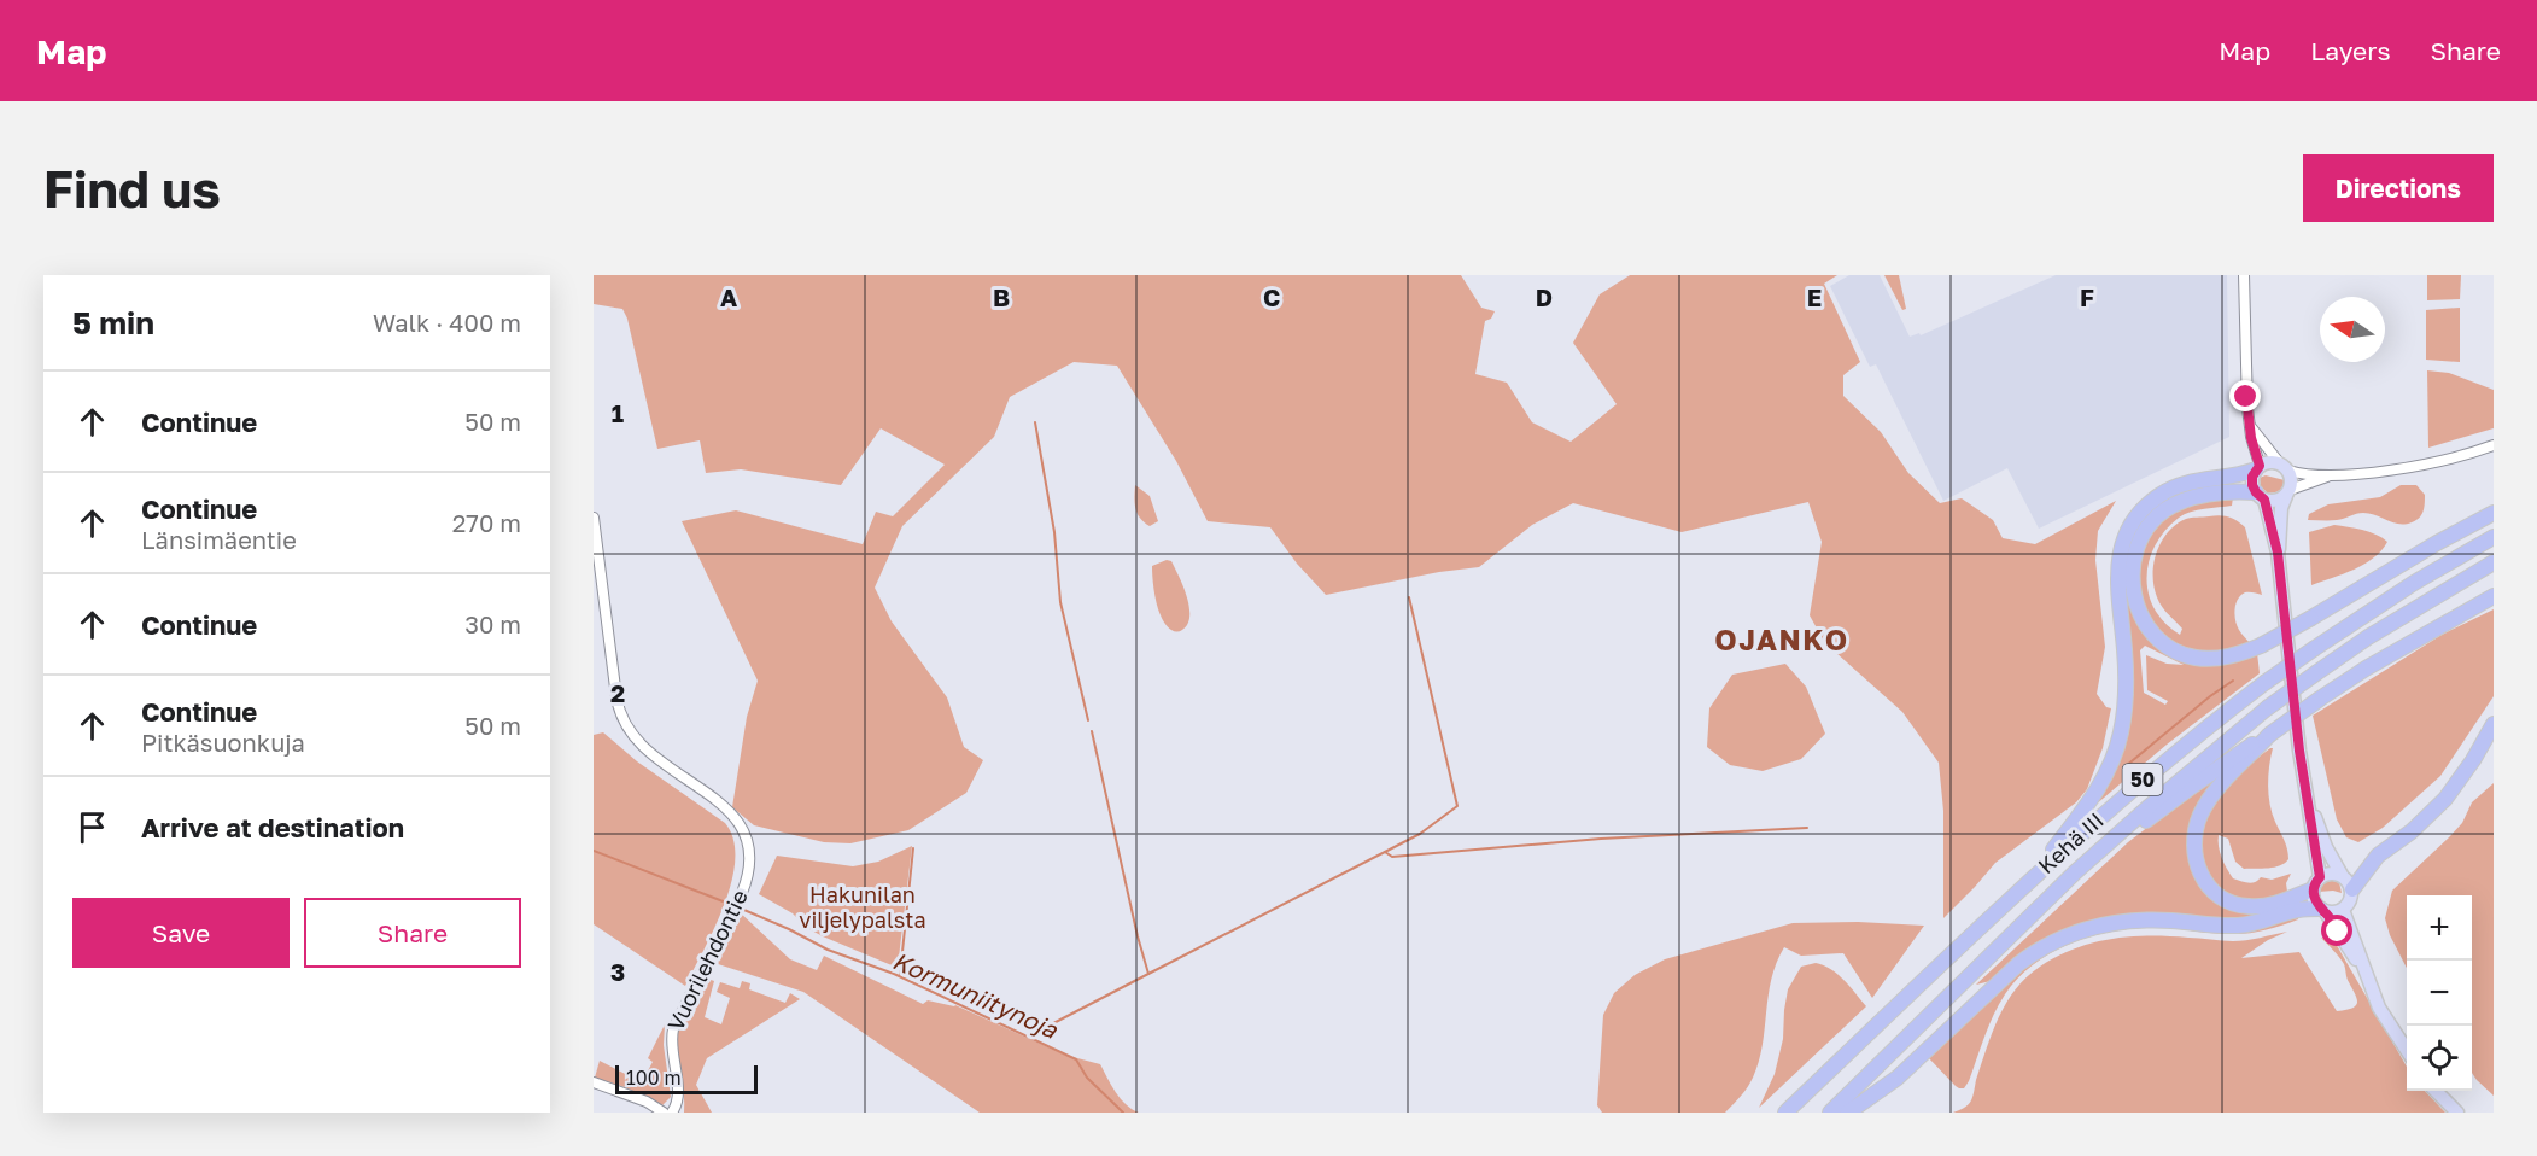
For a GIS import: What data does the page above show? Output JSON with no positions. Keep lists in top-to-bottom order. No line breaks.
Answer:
{"streets":{"highway":["50","Kehä III"],"street":["Vuorilehdontie"]},"districts":["OJANKO"],"water":["Kormuniitynoja"],"parks":["Hakunilan viljelypalsta"],"scale_bar":"100 m","north":"left","page":{"header":"Map","nav":["Map","Layers","Share"],"buttons":["Directions",["Save","Share"]],"title":"Find us","heading":["5 min","Walk · 400 m"],"list":[["Continue","50 m"],["Continue","Länsimäentie","270 m"],["Continue","30 m"],["Continue","Pitkäsuonkuja","50 m"],"Arrive at destination"],"map_buttons":["+","−"],"scale":"100 m"},"grid":{"columns":["A","B","C","D","E","F"],"rows":["1","2","3"]}}
